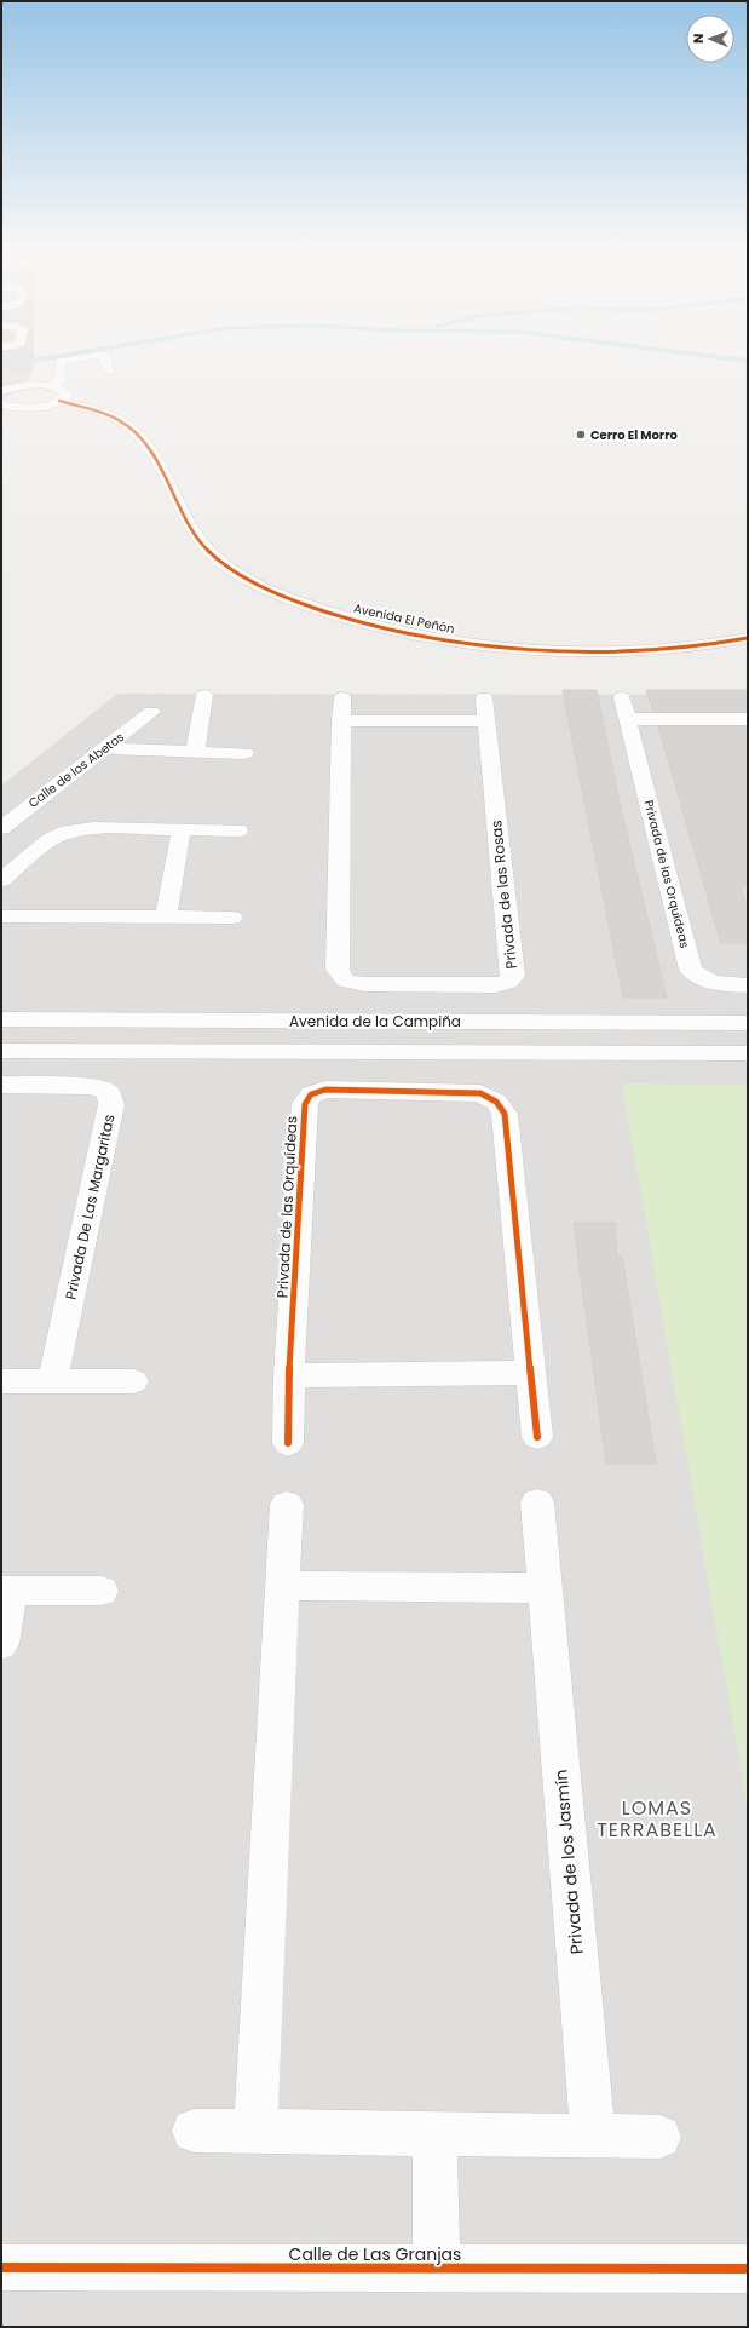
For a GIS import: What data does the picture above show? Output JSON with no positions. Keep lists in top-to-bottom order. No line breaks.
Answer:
{"streets":{"street":["Avenida El Peñón","Calle de los Abetos","Privada de las Orquídeas","Privada de las Rosas","Avenida de la Campiña","Privada De Las Margaritas","Privada de los Jasmín","Calle de Las Granjas"]},"districts":["LOMAS TERRABELLA"],"places":["Cerro El Morro"],"north":"left"}
